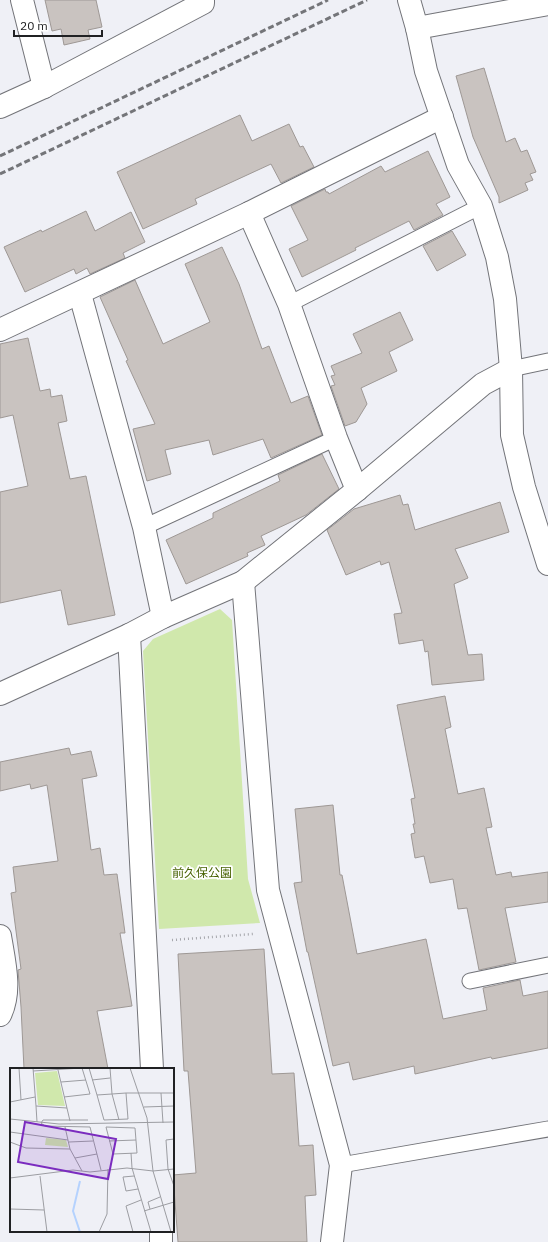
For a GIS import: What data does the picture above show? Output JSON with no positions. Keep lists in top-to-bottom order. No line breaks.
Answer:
{"parks":["前久保公園"],"scale_bar":"20 m"}
